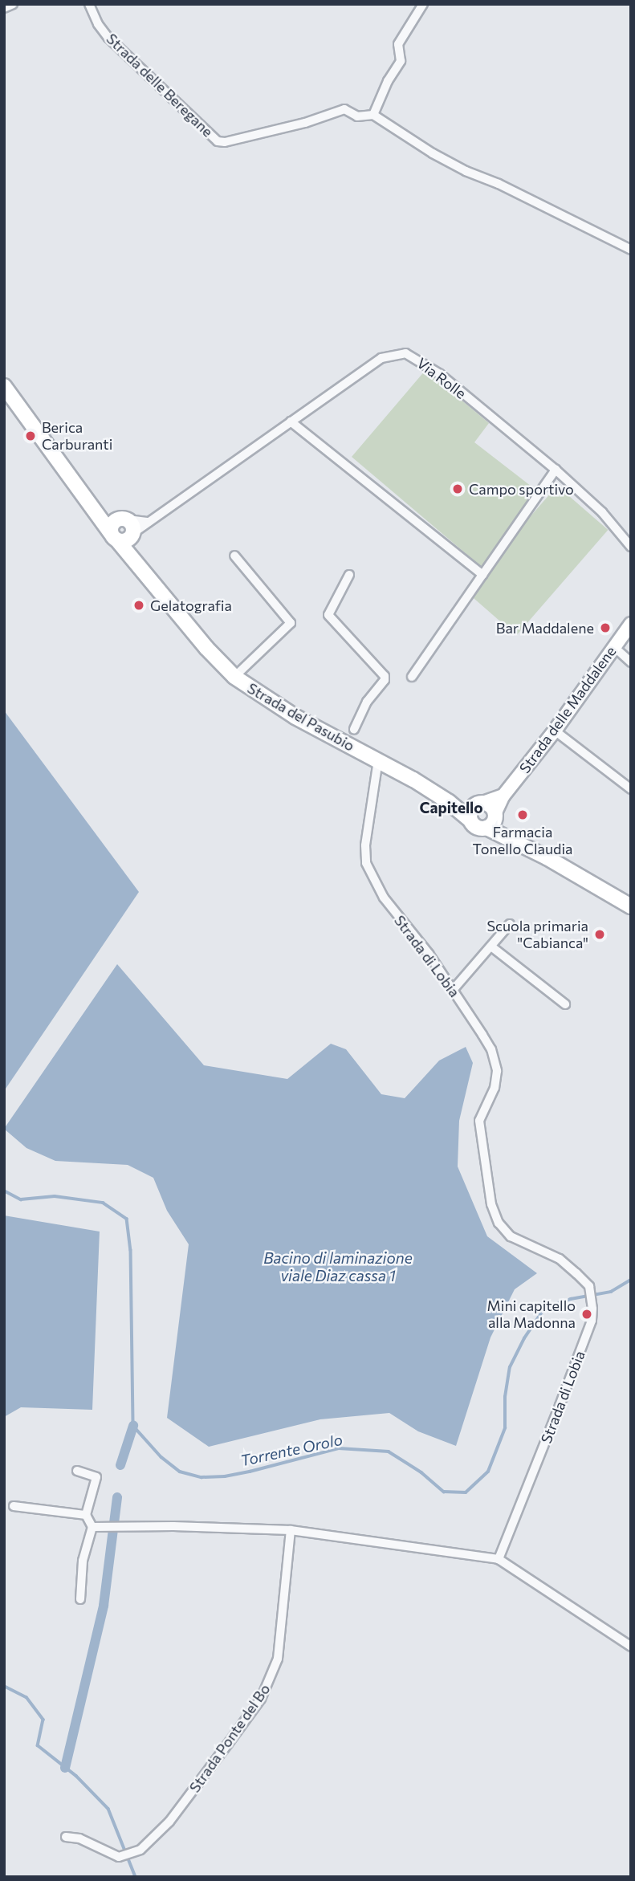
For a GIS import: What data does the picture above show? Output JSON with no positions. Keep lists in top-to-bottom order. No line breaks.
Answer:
{"streets":{"main road":["Strada del Pasubio"],"street":["Strada delle Beregane","Via Rolle","Strada delle Maddalene","Strada di Lobia","Strada Ponte del Bo"]},"crossings":[["Via Rolle","Strada del Pasubio"],["Strada delle Maddalene","Strada del Pasubio"],["Strada del Pasubio","Strada di Lobia"]],"districts":["Capitello"],"water":["Bacino di laminazione viale Diaz cassa 1","Torrente Orolo"],"places":["Berica Carburanti","Campo sportivo","Gelatografia","Bar Maddalene","Farmacia Tonello Claudia","Scuola primaria \"Cabianca\"","Mini capitello alla Madonna"]}
